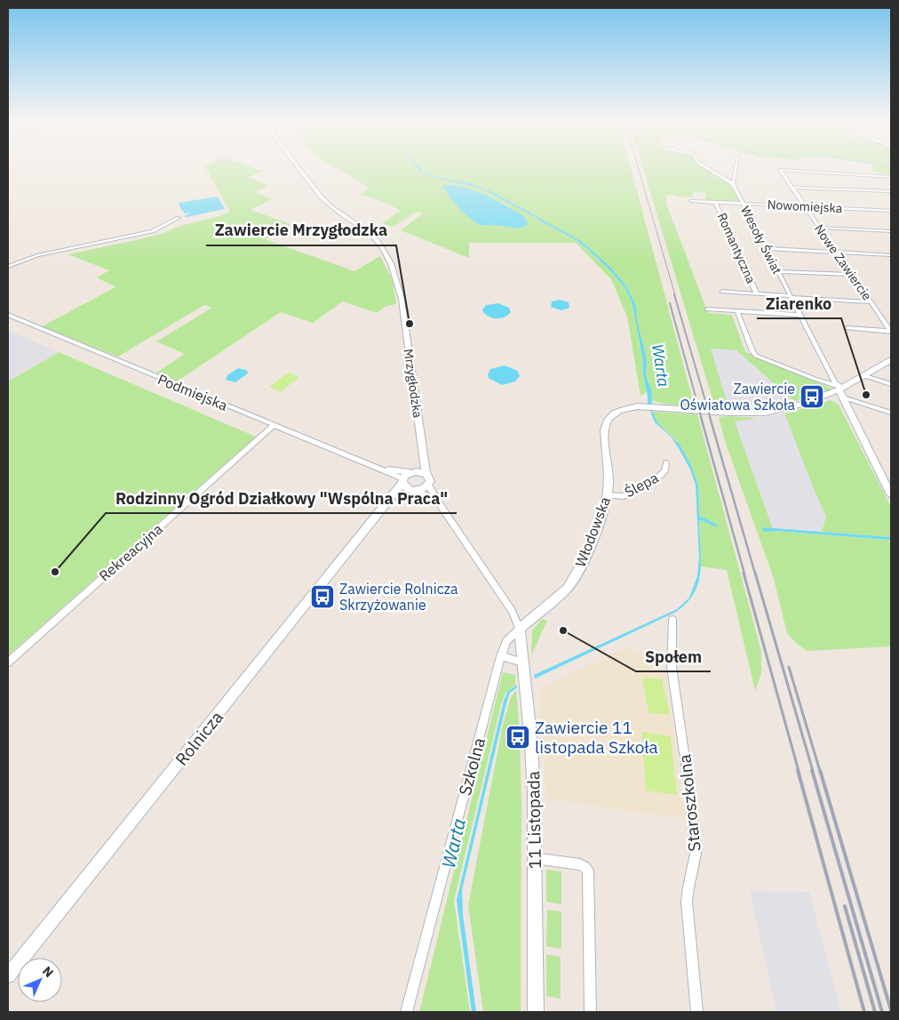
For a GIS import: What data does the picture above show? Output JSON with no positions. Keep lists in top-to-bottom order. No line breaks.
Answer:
{"streets":{"street":["Nowomiejska","Wesoły Świat","Romantyczna","Nowe Zawiercie","Mrzygłodzka","Podmiejska","Ślepa","Włodowska","Rekreacyjna","Rolnicza","Szkolna","Staroszkolna","11 Listopada"]},"crossings":[["Nowomiejska","Wesoły Świat"],["Nowomiejska","Romantyczna"],["Nowomiejska","Nowe Zawiercie"],["Wesoły Świat","Włodowska"],["Podmiejska","Rekreacyjna"],["Podmiejska","Rolnicza"],["Ślepa","Włodowska"],["Włodowska","Szkolna"],["Włodowska","11 Listopada"],["Szkolna","11 Listopada"]],"water":["Warta"],"places":{"other":["Zawiercie Mrzygłodzka","Ziarenko","Rodzinny Ogród Działkowy \"Wspólna Praca\"","Społem"],"bus stop":["Zawiercie Oświatowa Szkoła","Zawiercie Rolnicza Skrzyżowanie","Zawiercie 11 listopada Szkoła"]},"north":"top right"}
